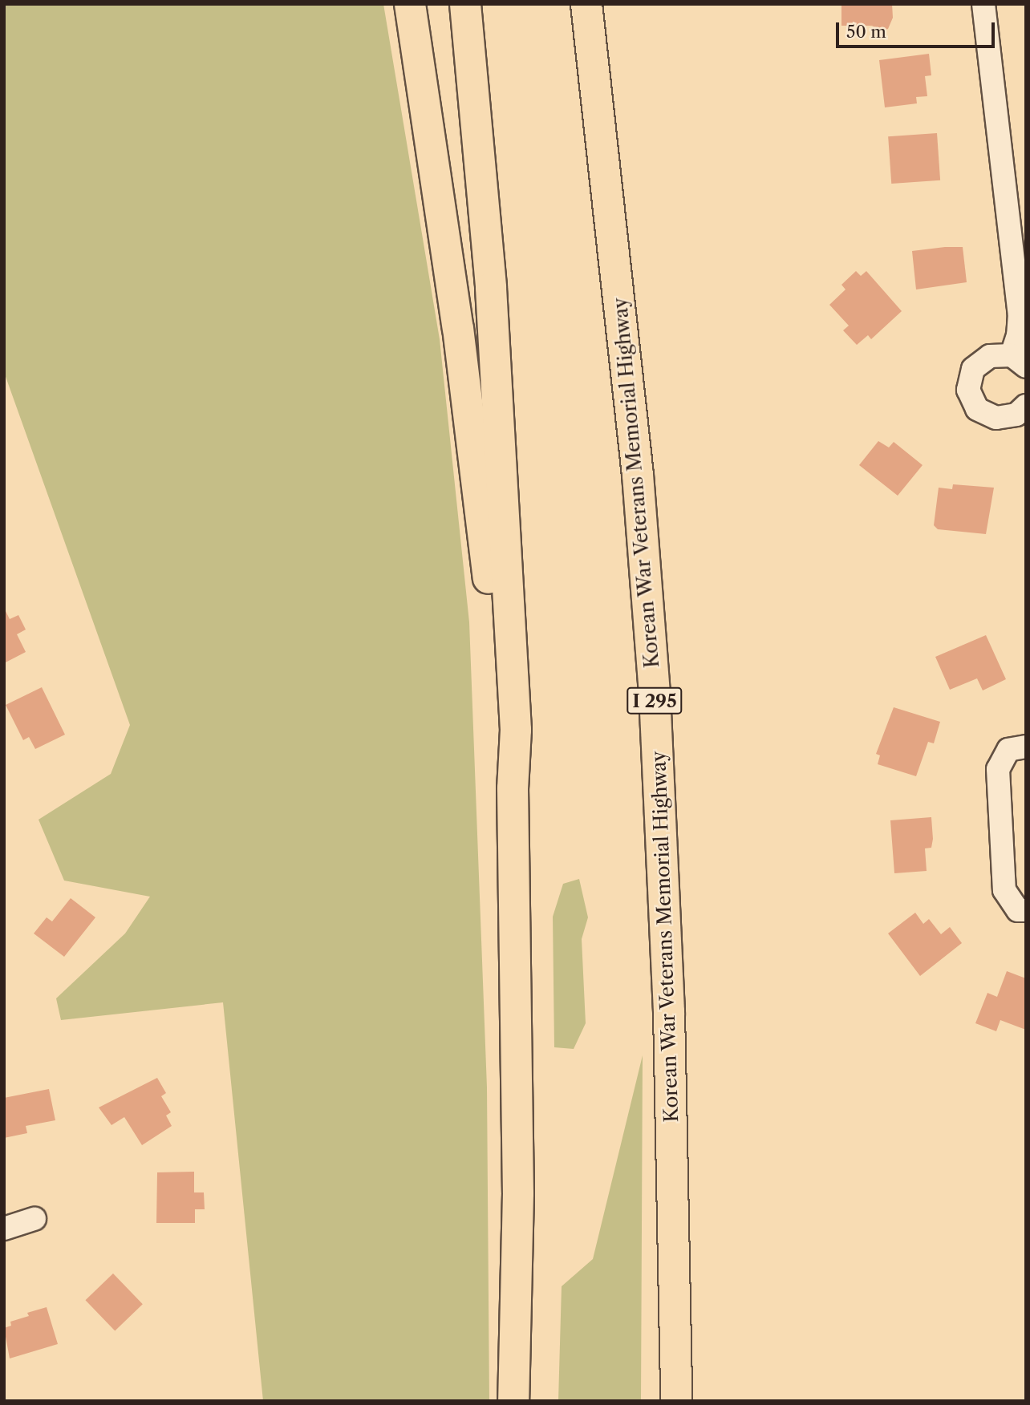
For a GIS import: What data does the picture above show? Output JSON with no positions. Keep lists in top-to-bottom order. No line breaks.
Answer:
{"streets":{"highway":["Korean War Veterans Memorial Highway","I 295"]},"scale_bar":"50 m"}
